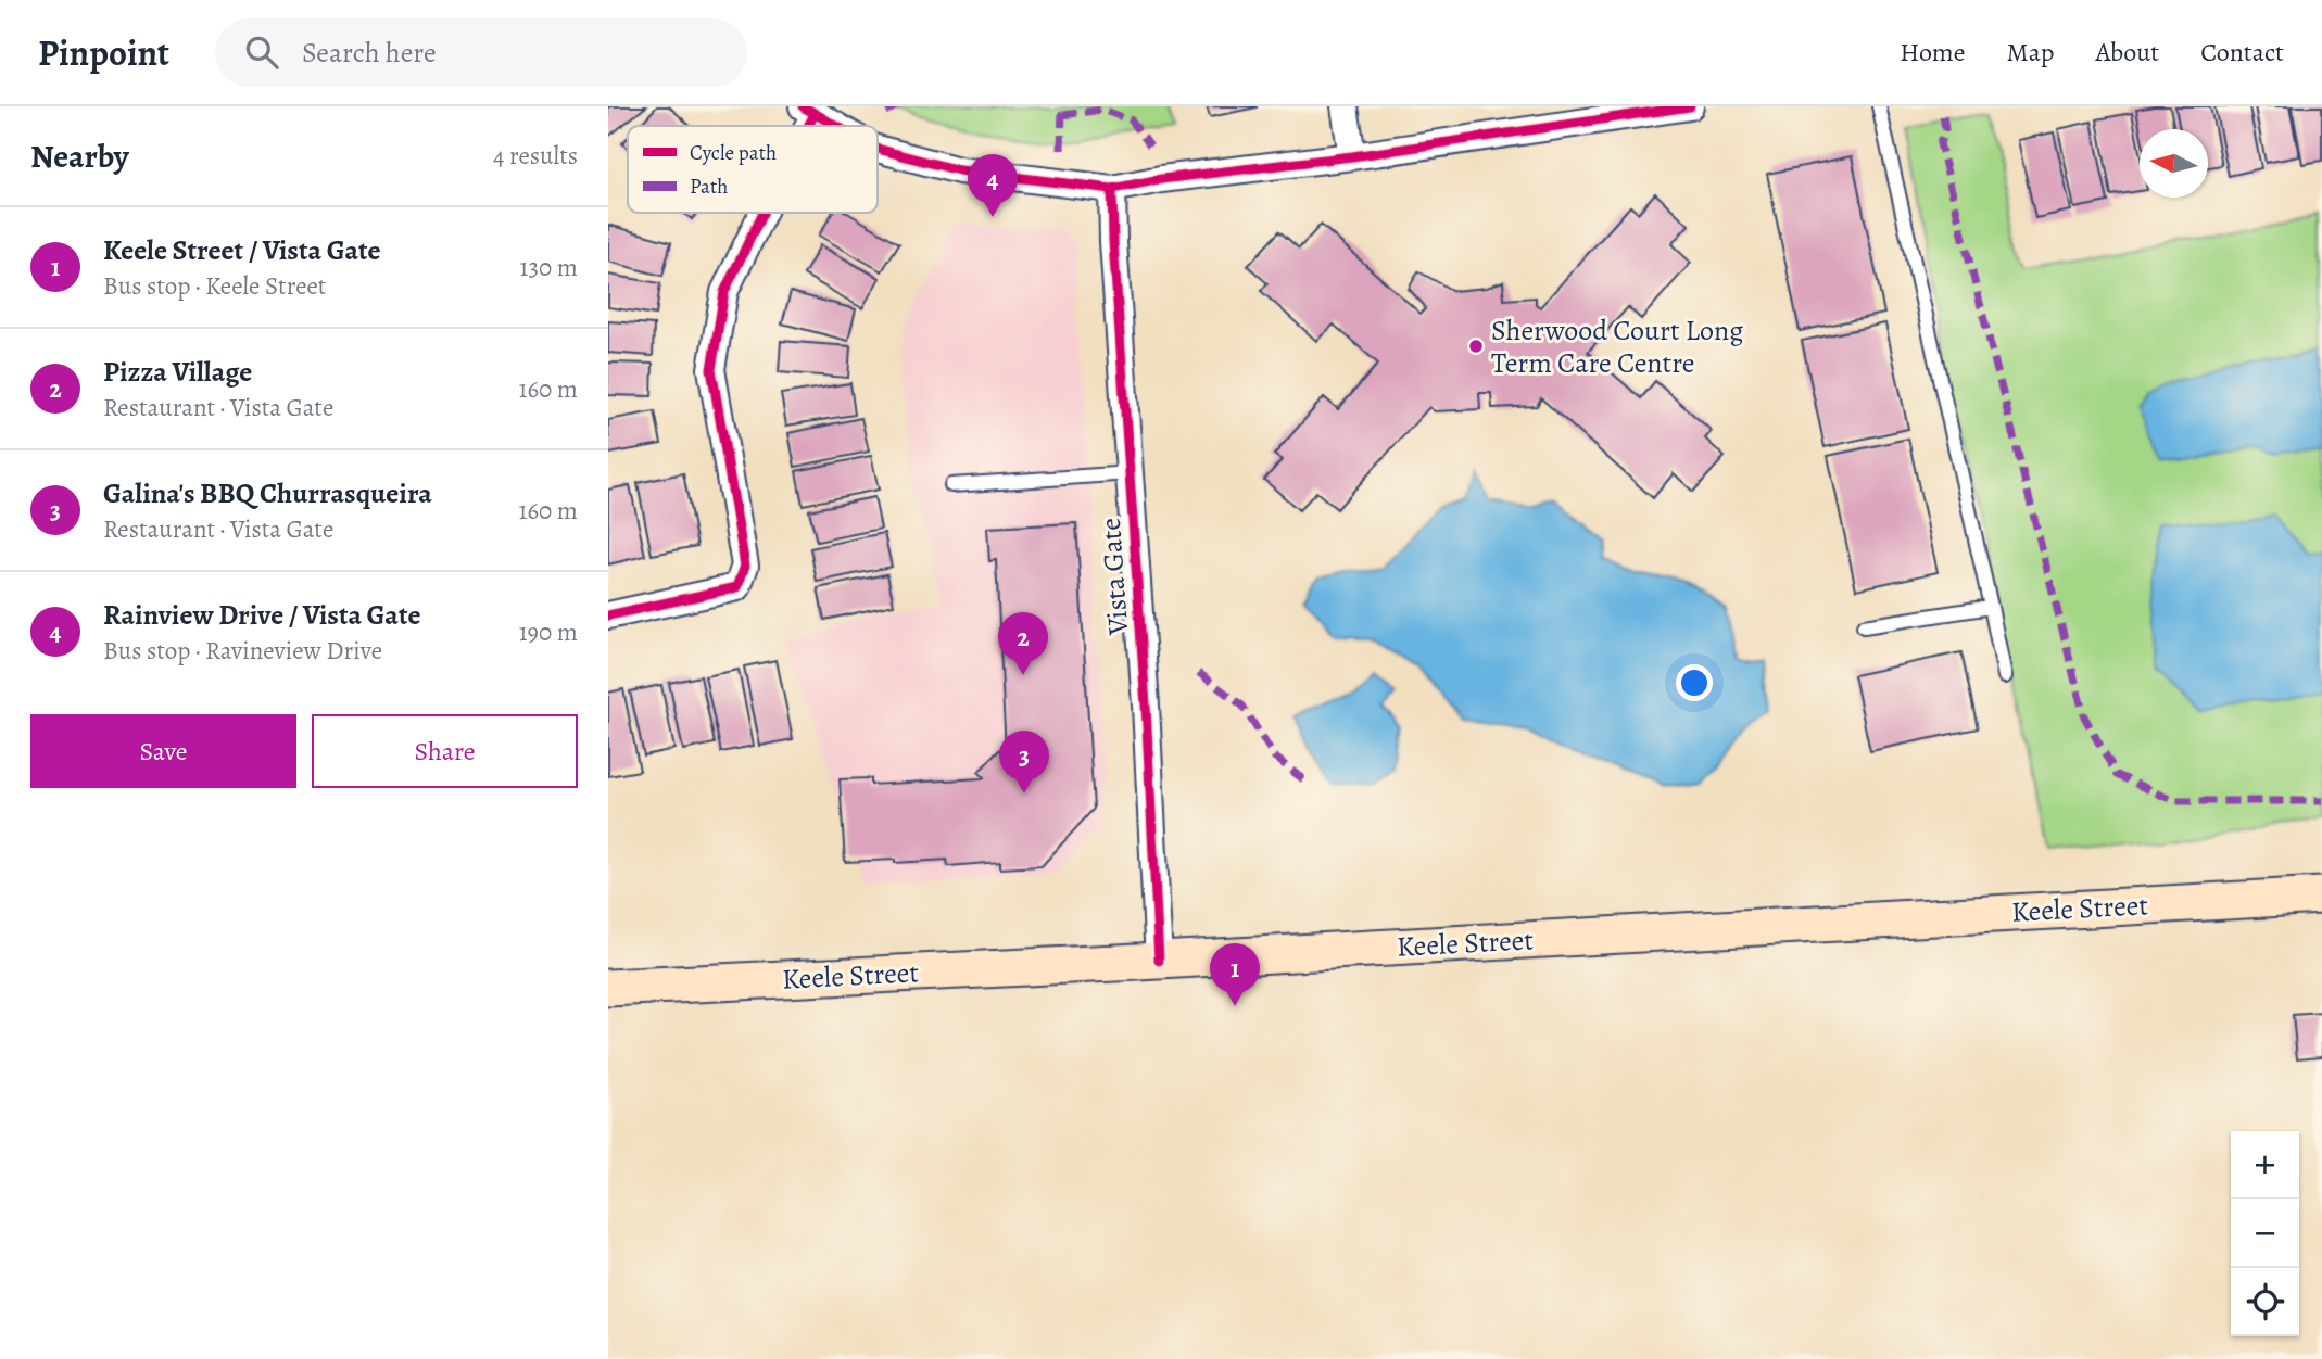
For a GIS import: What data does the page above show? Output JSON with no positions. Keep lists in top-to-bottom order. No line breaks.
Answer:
{"streets":{"main road":["Keele Street"],"street":["Vista Gate"]},"crossings":[["Vista Gate","Keele Street"]],"places":["Sherwood Court Long Term Care Centre"],"legend":["Cycle path","Path"],"north":"left","page":{"header":"Pinpoint","search":"Search here","nav":["Home","Map","About","Contact"],"heading":["Nearby","4 results"],"pins":["4","2","3","1"],"list":[{"mark":"1","name":"Keele Street / Vista Gate","note":"Bus stop · Keele Street","value":"130 m"},{"mark":"2","name":"Pizza Village","note":"Restaurant · Vista Gate","value":"160 m"},{"mark":"3","name":"Galina's BBQ Churrasqueira","note":"Restaurant · Vista Gate","value":"160 m"},{"mark":"4","name":"Rainview Drive / Vista Gate","note":"Bus stop · Ravineview Drive","value":"190 m"}],"buttons":["Save","Share"],"map_buttons":["+","−"]}}
